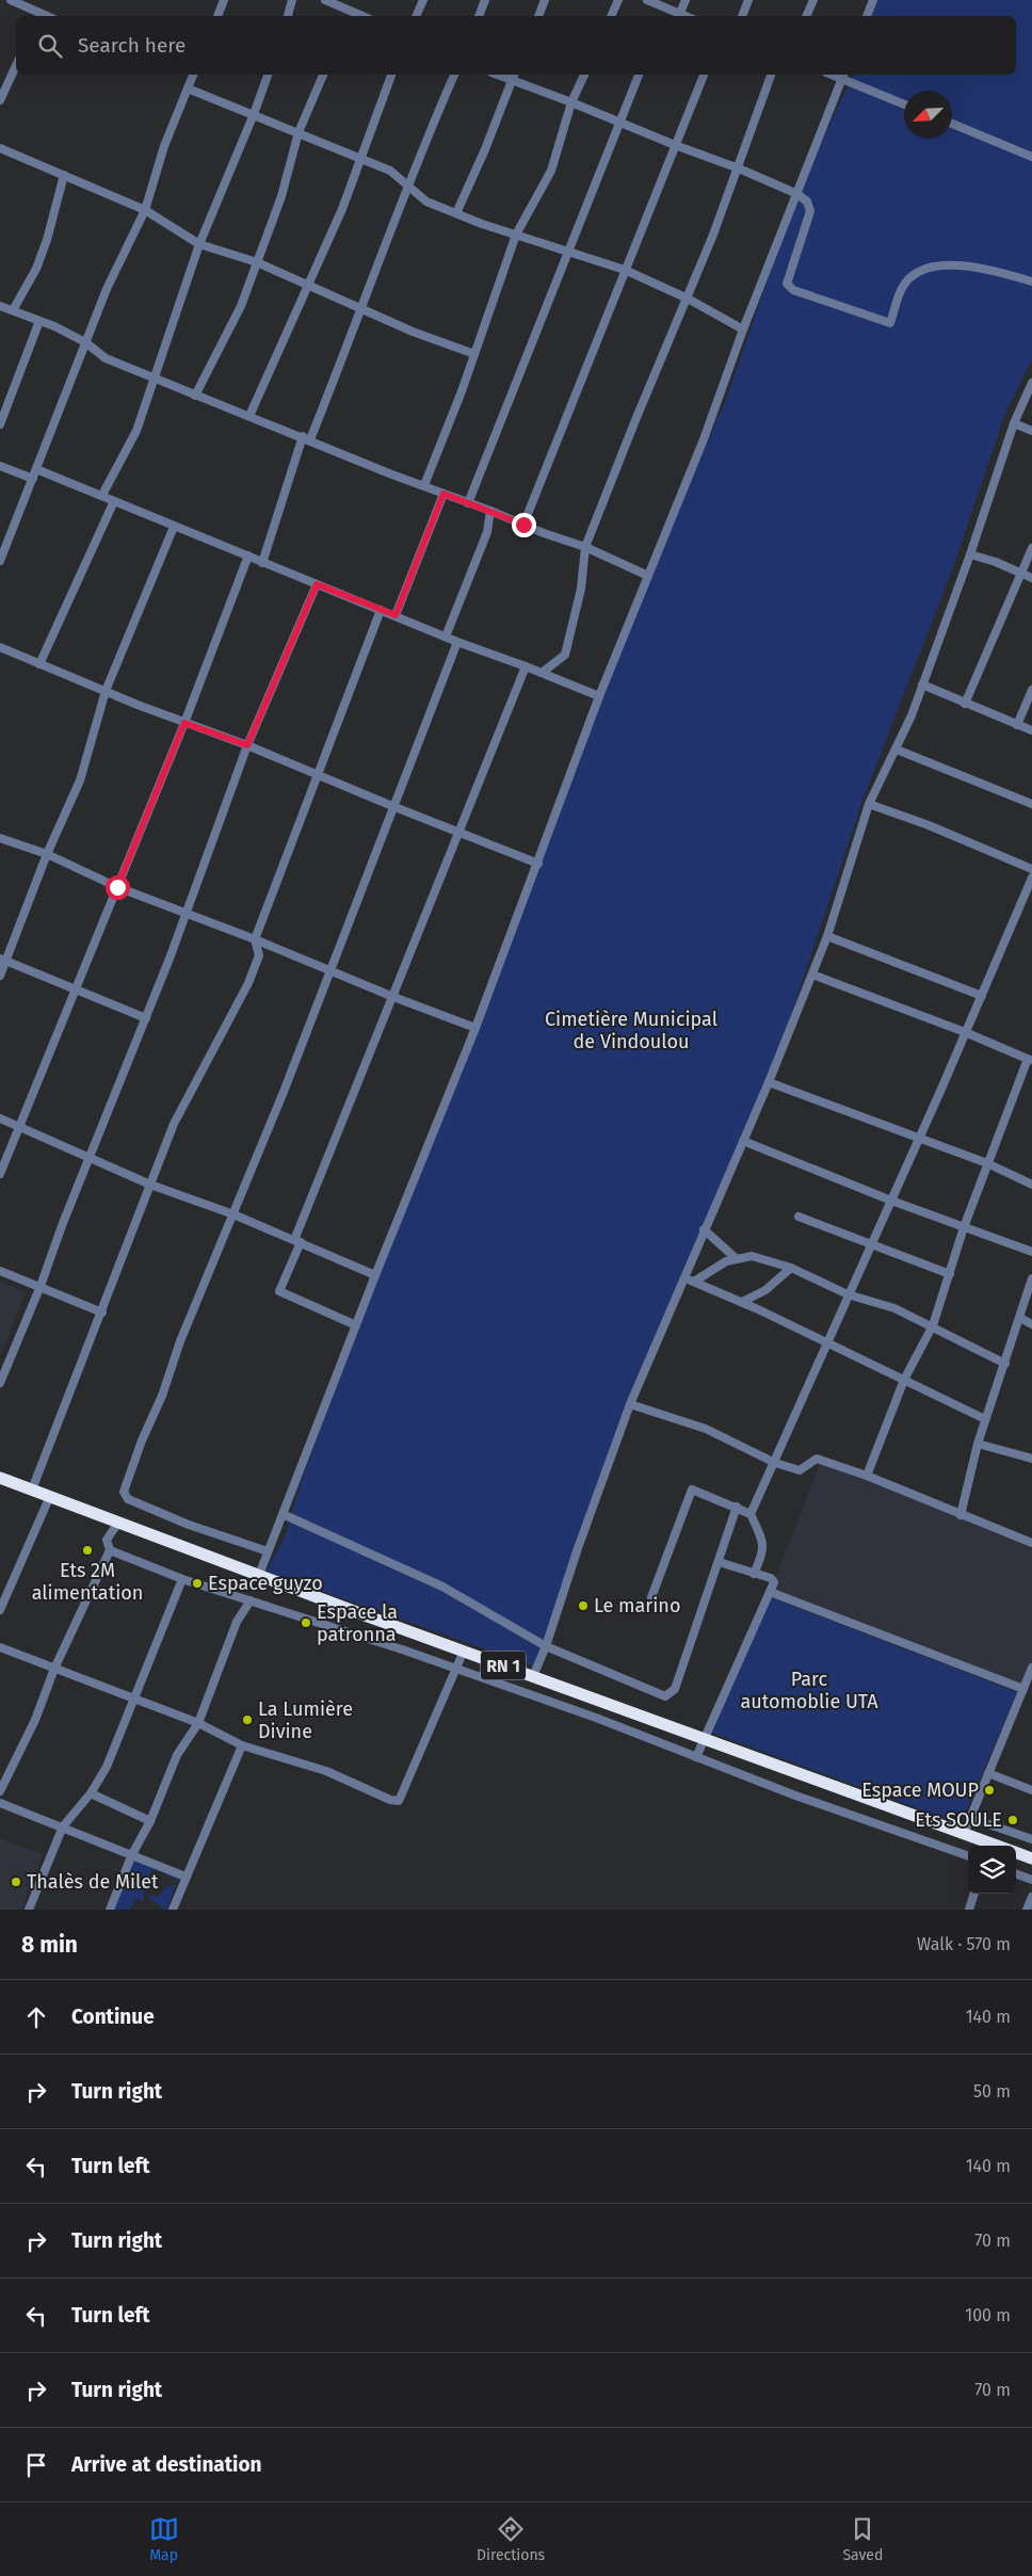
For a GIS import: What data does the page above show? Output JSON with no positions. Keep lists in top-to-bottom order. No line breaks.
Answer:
{"streets":{"highway":["RN 1"]},"parks":["Cimetière Municipal de Vindoulou","Parc automoblie UTA"],"places":["Ets 2M alimentation","Espace guyzo","Le marino","Espace la patronna","La Lumière Divine","Espace MOUP","Ets SOULE","Thalès de Milet"],"north":"bottom left","page":{"search":"Search here","heading":["8 min","Walk · 570 m"],"list":[["Continue","140 m"],["Turn right","50 m"],["Turn left","140 m"],["Turn right","70 m"],["Turn left","100 m"],["Turn right","70 m"],"Arrive at destination"],"nav":["Map","Directions","Saved"]}}
